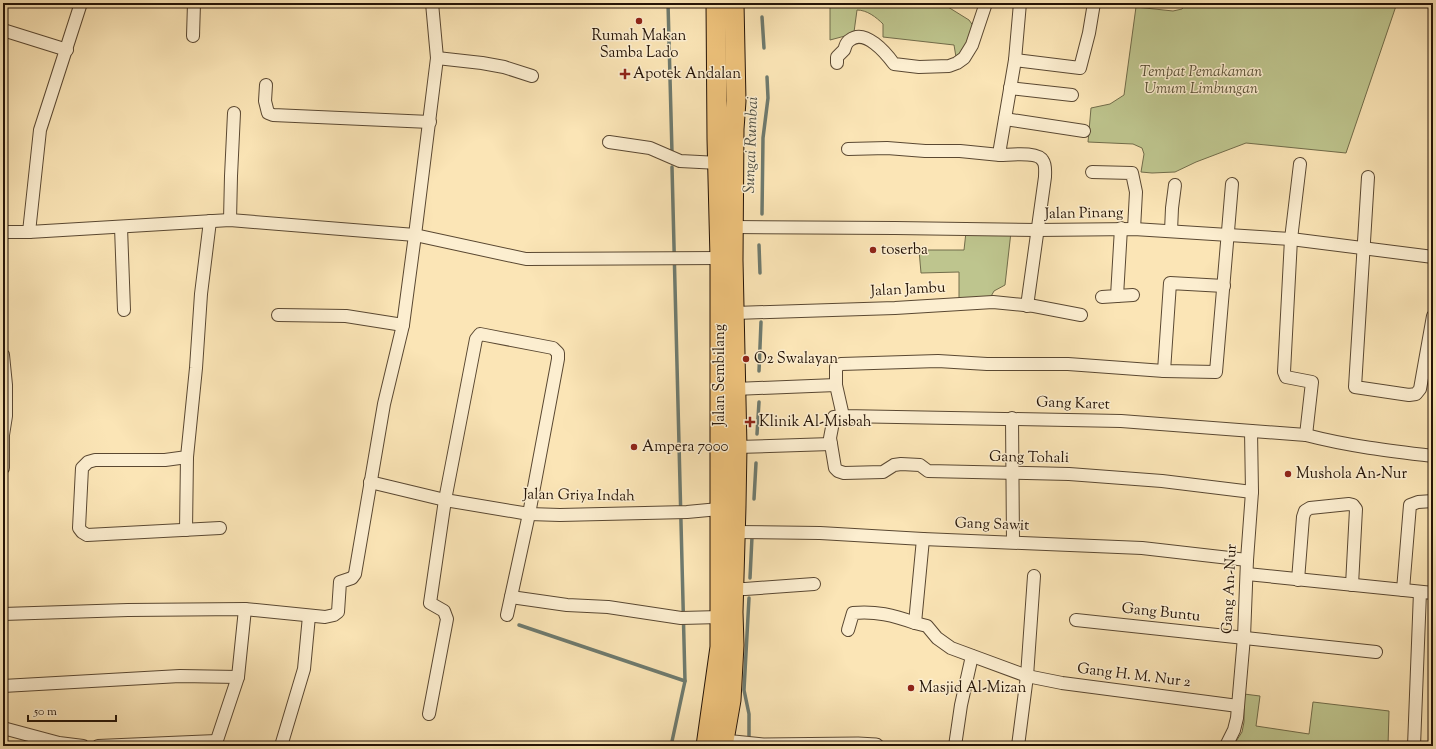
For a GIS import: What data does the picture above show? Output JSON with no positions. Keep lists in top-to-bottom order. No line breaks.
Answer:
{"streets":{"main road":["Jalan Sembilang"],"street":["Jalan Pinang","Jalan Jambu","Gang Karet","Gang Tohali","Jalan Griya Indah","Gang Sawit","Gang An-Nur","Gang Buntu","Gang H. M. Nur 2"]},"crossings":[["Jalan Pinang","Jalan Sembilang"],["Jalan Jambu","Jalan Sembilang"],["Jalan Sembilang","Jalan Griya Indah"],["Jalan Sembilang","Gang Sawit"],["Gang Karet","Gang Tohali"],["Gang Karet","Gang An-Nur"],["Gang Tohali","Gang An-Nur"],["Gang Sawit","Gang An-Nur"],["Gang An-Nur","Gang Buntu"],["Gang An-Nur","Gang H. M. Nur 2"]],"water":["Sungai Rumbai"],"parks":["Tempat Pemakaman Umum Limbungan"],"places":{"other":["Rumah Makan Samba Lado","toserba","O2 Swalayan","Ampera 7000","Mushola An-Nur","Masjid Al-Mizan"],"health":["Apotek Andalan","Klinik Al-Misbah"]},"scale_bar":"50 m"}
